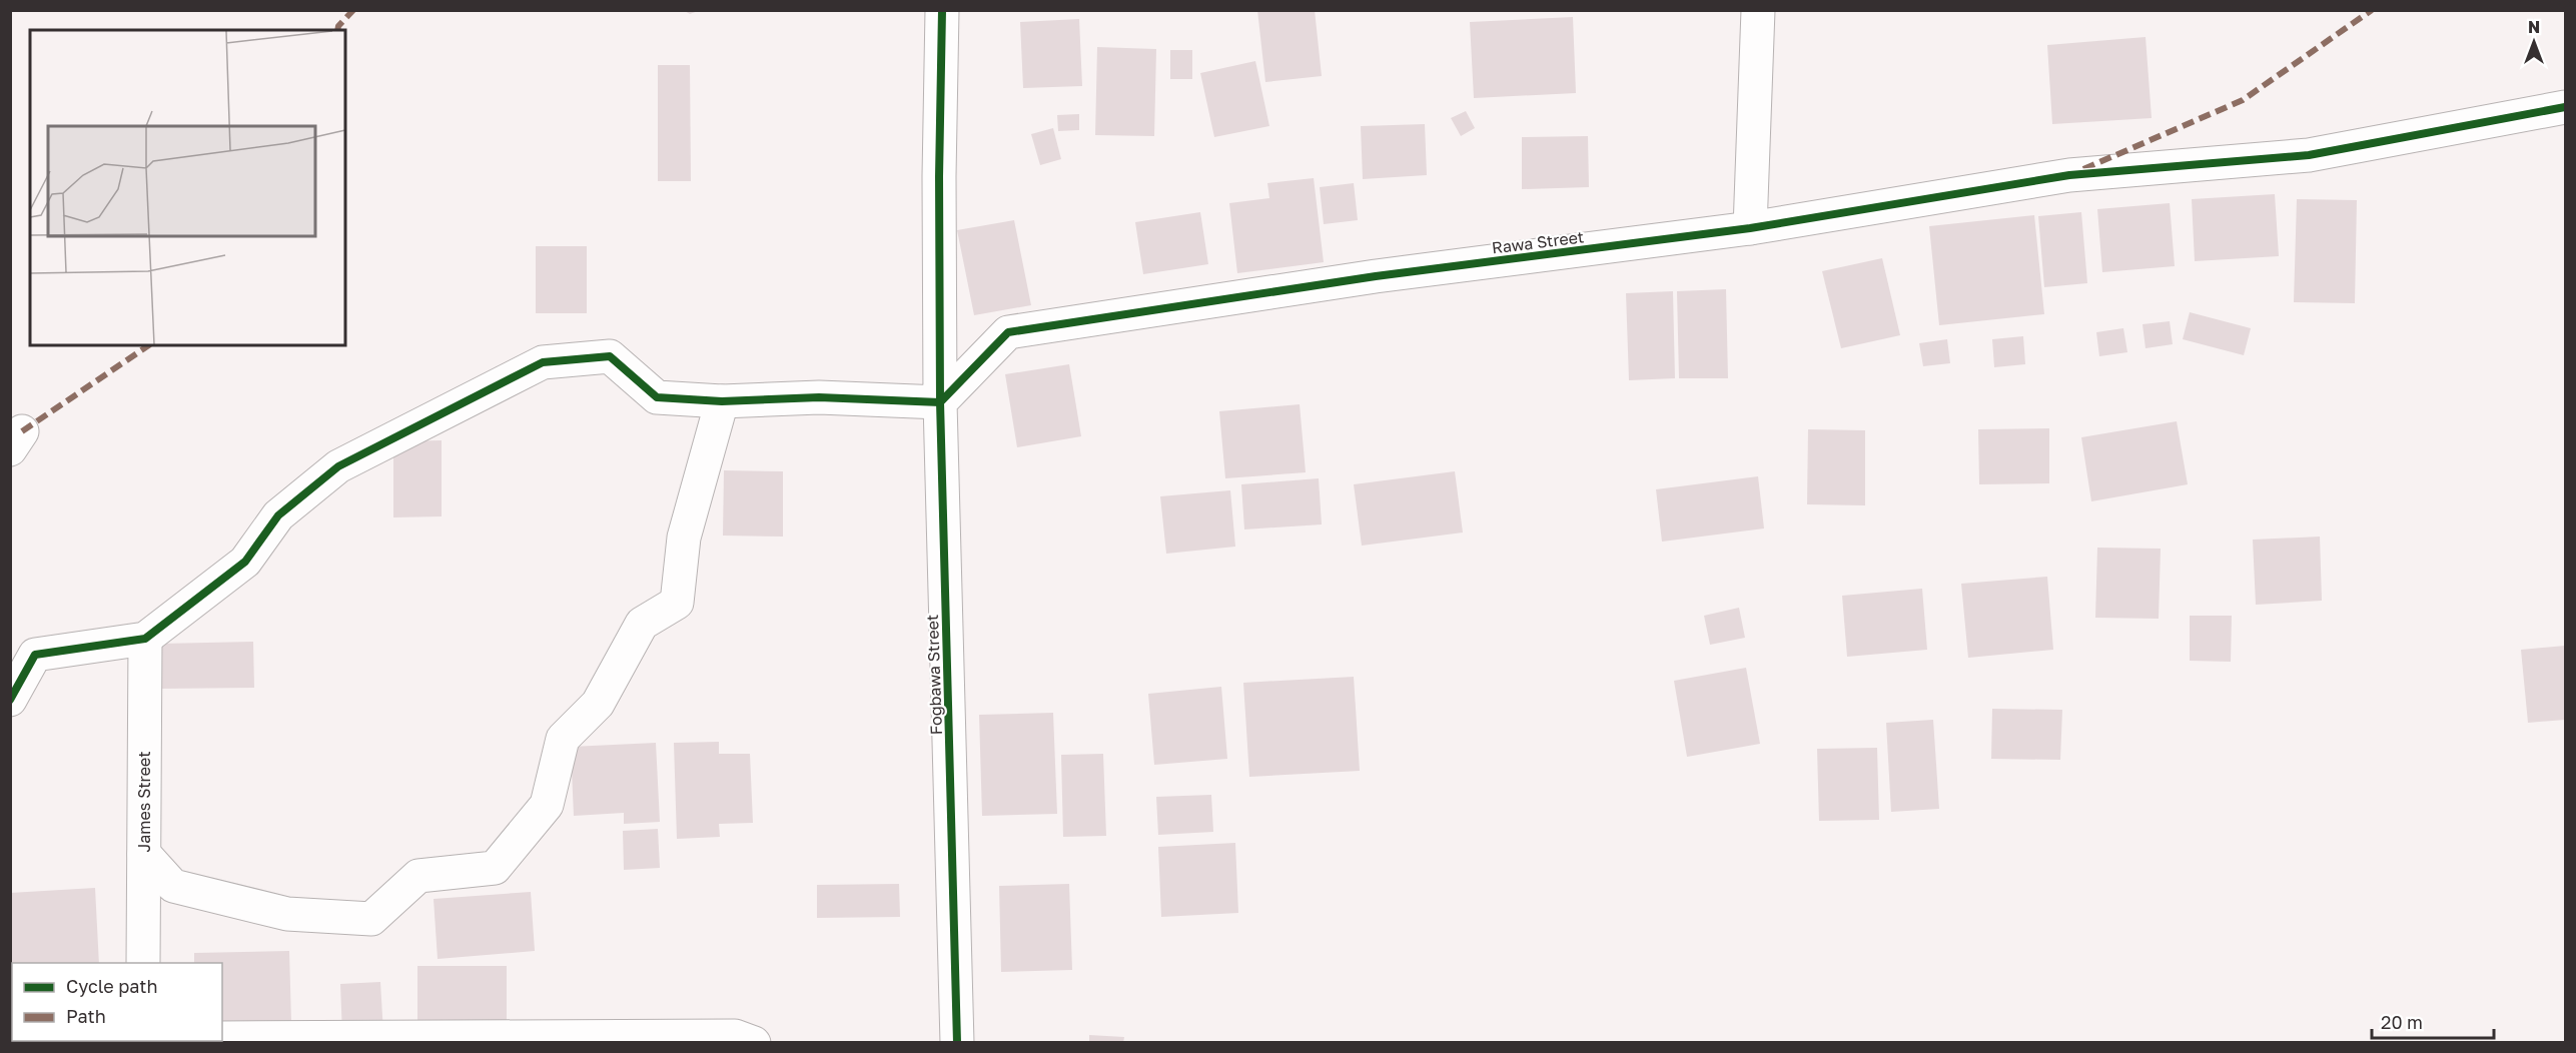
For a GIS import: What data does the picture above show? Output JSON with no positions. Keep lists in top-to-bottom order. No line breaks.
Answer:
{"streets":{"street":["Rawa Street","Fogbawa Street","James Street"]},"crossings":[["Rawa Street","Fogbawa Street"]],"legend":["Cycle path","Path"],"scale_bar":"20 m","north":"top"}
